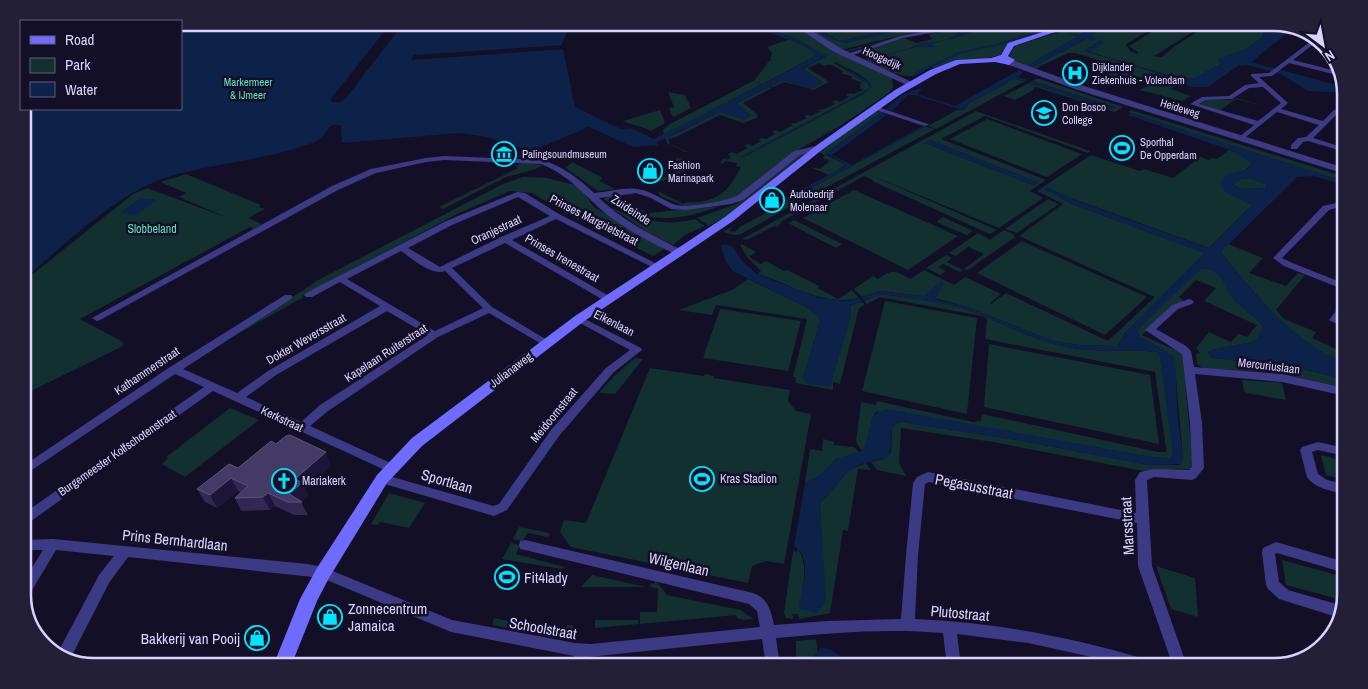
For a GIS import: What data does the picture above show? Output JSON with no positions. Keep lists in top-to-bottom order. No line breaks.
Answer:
{"streets":{"main road":["Julianaweg"],"street":["Hoogedijk","Heideweg","Zuideinde","Prinses Margrietstraat","Oranjestraat","Prinses Irenestraat","Eikenlaan","Dokter Weversstraat","Kapelaan Ruiterstraat","Mercuriuslaan","Kathammerstraat","Meidoornstraat","Kerkstraat","Burgemeester Kolfschotenstraat","Sportlaan","Pegasusstraat","Marsstraat","Prins Bernhardlaan","Wilgenlaan","Plutostraat","Schoolstraat"]},"crossings":[["Hoogedijk","Julianaweg"],["Heideweg","Julianaweg"],["Zuideinde","Julianaweg"],["Prinses Margrietstraat","Oranjestraat"],["Prinses Margrietstraat","Julianaweg"],["Oranjestraat","Prinses Irenestraat"],["Prinses Irenestraat","Julianaweg"],["Eikenlaan","Julianaweg"],["Eikenlaan","Meidoornstraat"],["Dokter Weversstraat","Kerkstraat"],["Kapelaan Ruiterstraat","Kerkstraat"],["Mercuriuslaan","Marsstraat"],["Julianaweg","Kerkstraat"],["Julianaweg","Sportlaan"],["Julianaweg","Prins Bernhardlaan"],["Julianaweg","Schoolstraat"],["Kathammerstraat","Kerkstraat"],["Meidoornstraat","Sportlaan"],["Kerkstraat","Burgemeester Kolfschotenstraat"],["Pegasusstraat","Marsstraat"],["Pegasusstraat","Plutostraat"],["Prins Bernhardlaan","Schoolstraat"],["Wilgenlaan","Plutostraat"],["Wilgenlaan","Schoolstraat"],["Plutostraat","Schoolstraat"]],"parks":["Markermeer & IJmeer","Slobbeland"],"places":{"hospital":["Dijklander Ziekenhuis - Volendam"],"school or university":["Don Bosco College"],"sports":["Sporthal De Opperdam","Kras Stadion","Fit4lady"],"museum":["Palingsoundmuseum"],"shop":["Fashion Marinapark","Autobedrijf Molenaar","Zonnecentrum Jamaica","Bakkerij van Pooij"],"church":["Mariakerk"]},"legend":["Road","Park","Water"],"north":"bottom right"}
